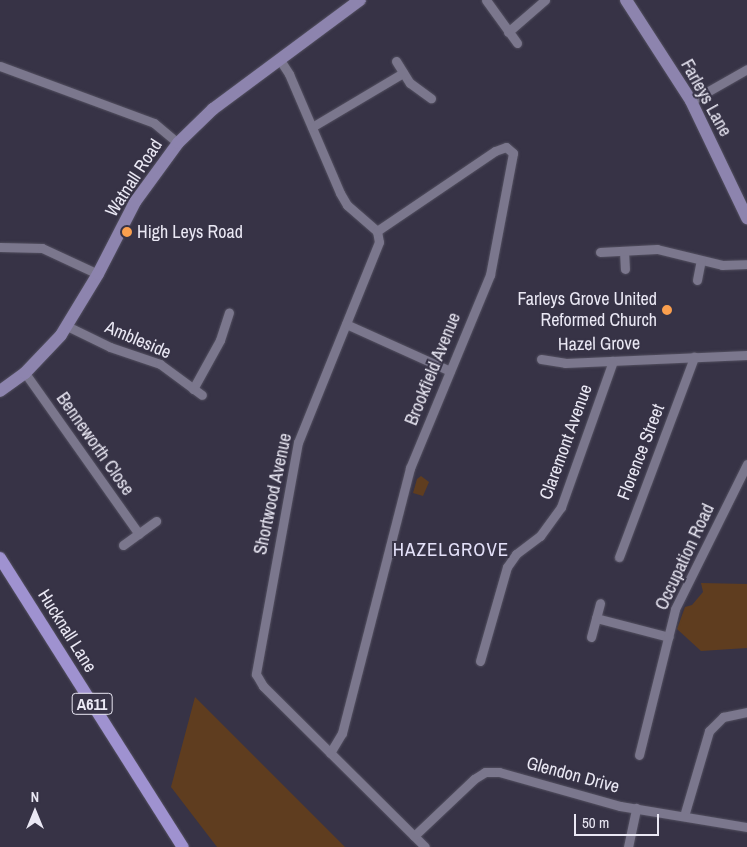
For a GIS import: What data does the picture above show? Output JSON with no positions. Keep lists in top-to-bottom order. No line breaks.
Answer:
{"streets":{"main road":["Farleys Lane","Watnall Road","Hucknall Lane","A611"],"street":["Ambleside","Hazel Grove","Brookfield Avenue","Claremont Avenue","Benneworth Close","Florence Street","Shortwood Avenue","Occupation Road","Glendon Drive"]},"crossings":[["Watnall Road","Ambleside"],["Watnall Road","Benneworth Close"],["Hazel Grove","Claremont Avenue"],["Hazel Grove","Florence Street"],["Brookfield Avenue","Shortwood Avenue"],["Shortwood Avenue","Glendon Drive"]],"districts":["HAZELGROVE"],"places":["High Leys Road","Farleys Grove United Reformed Church"],"scale_bar":"50 m","north":"top"}
